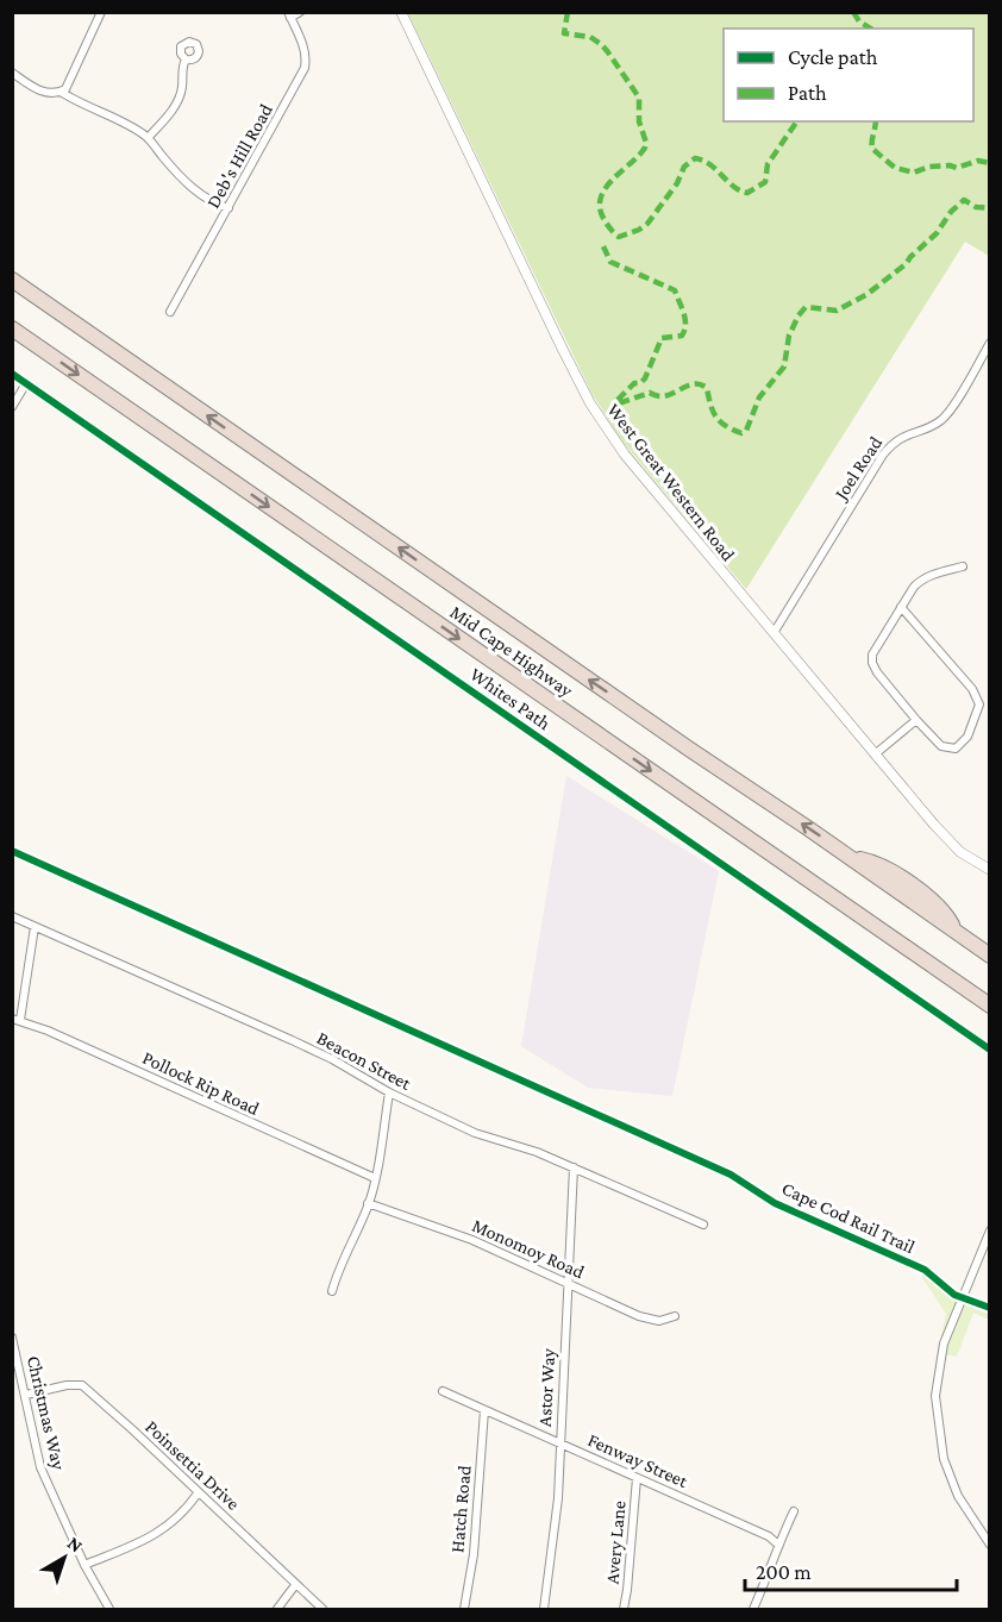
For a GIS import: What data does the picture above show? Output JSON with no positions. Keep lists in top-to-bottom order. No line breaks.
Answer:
{"streets":{"highway":["Mid Cape Highway"],"street":["Deb's Hill Road","Joel Road","West Great Western Road","Whites Path","Beacon Street","Pollock Rip Road","Monomoy Road","Astor Way","Christmas Way","Fenway Street","Poinsettia Drive","Hatch Road","Avery Lane"],"cycle path":["Cape Cod Rail Trail"]},"crossings":[["Joel Road","West Great Western Road"],["Beacon Street","Astor Way"],["Monomoy Road","Astor Way"],["Astor Way","Fenway Street"],["Christmas Way","Poinsettia Drive"],["Fenway Street","Hatch Road"],["Fenway Street","Avery Lane"]],"legend":["Cycle path","Path"],"scale_bar":"200 m","north":"top right"}
